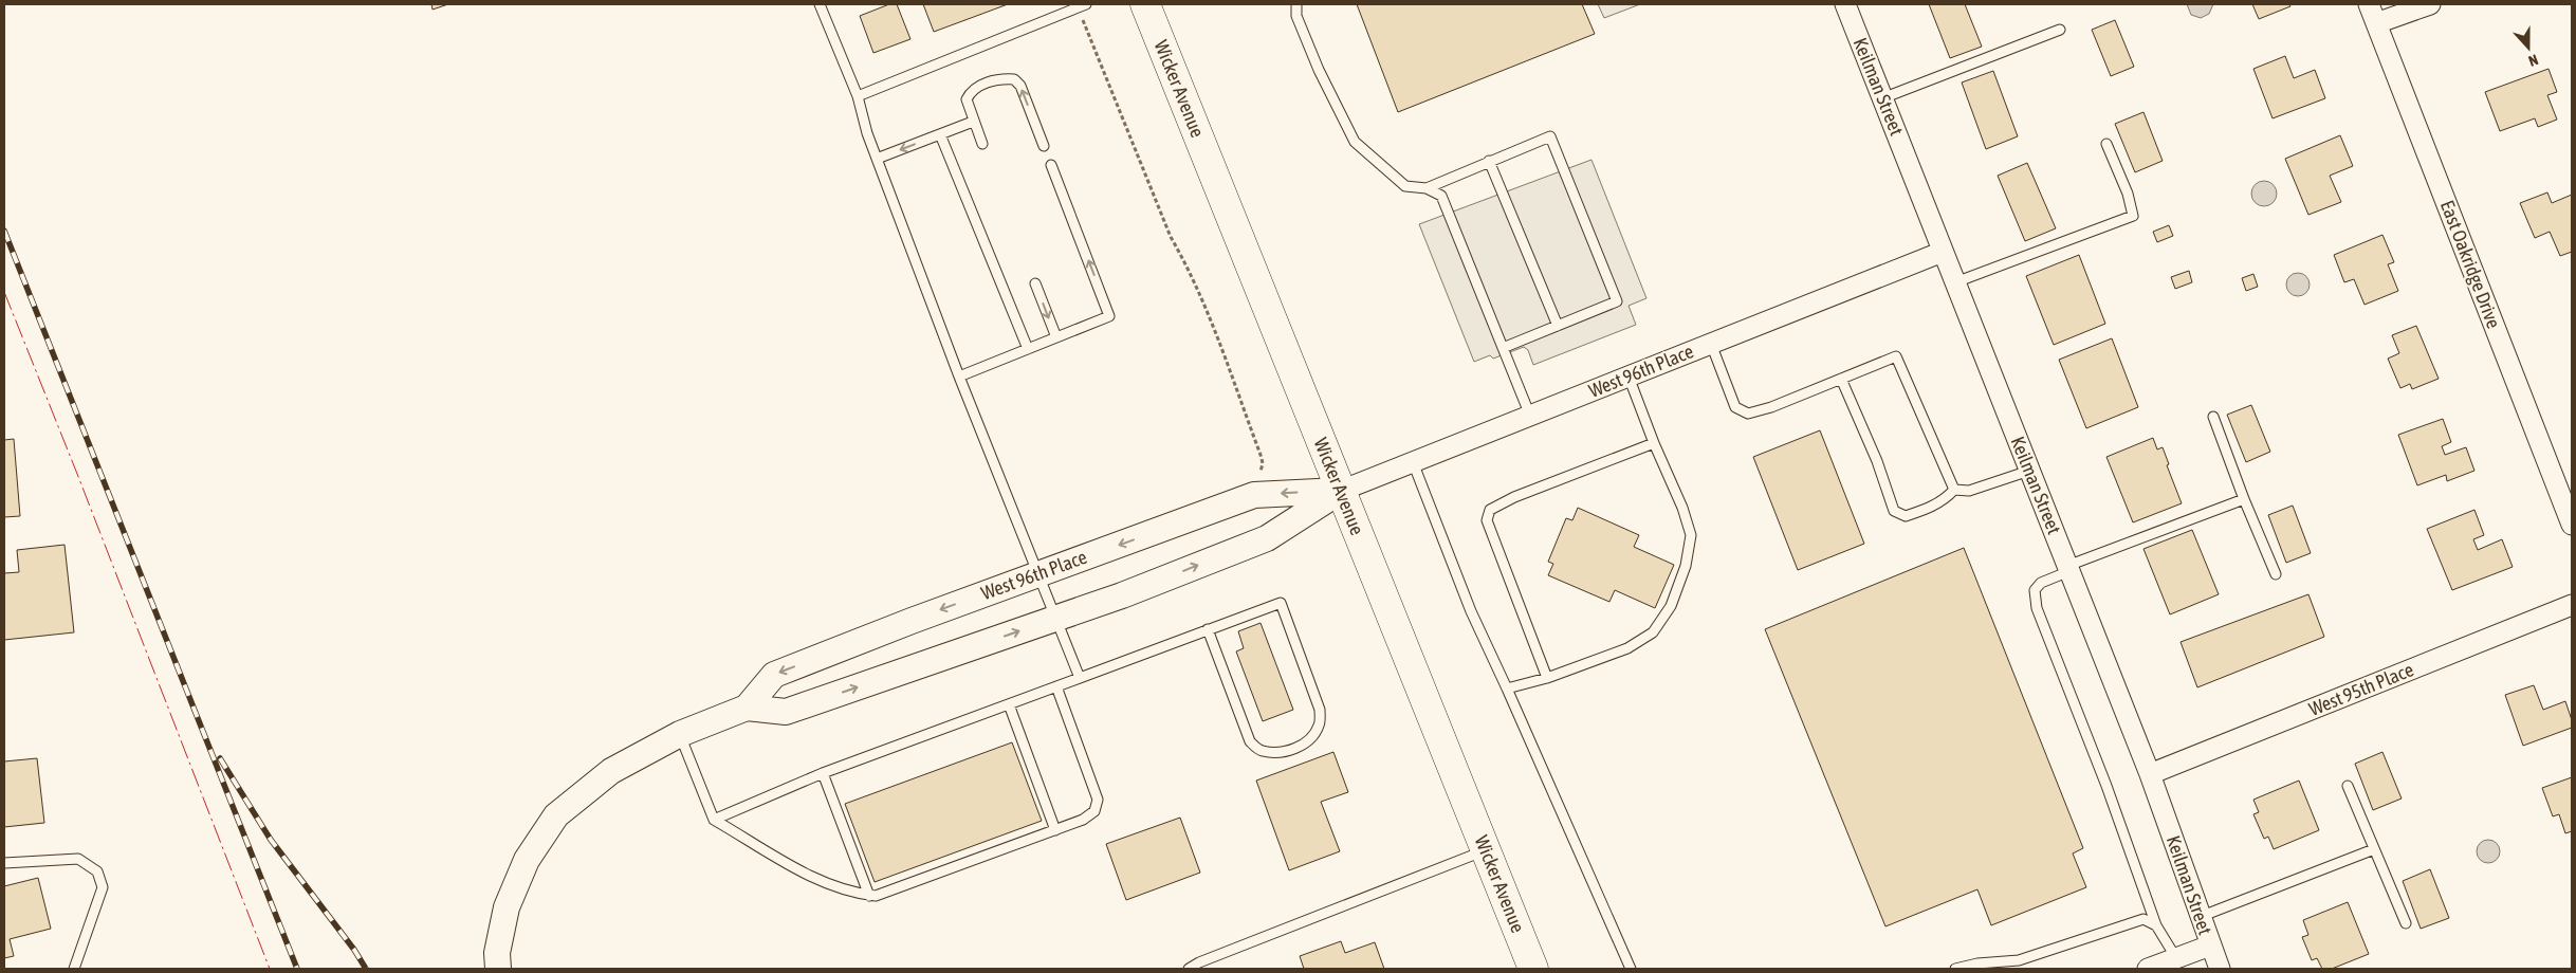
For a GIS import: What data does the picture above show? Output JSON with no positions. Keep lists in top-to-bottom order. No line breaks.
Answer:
{"streets":{"highway":["Wicker Avenue"],"street":["Keilman Street","East Oakridge Drive","West 96th Place","West 95th Place"]},"crossings":[["Keilman Street","West 96th Place"],["Keilman Street","West 95th Place"],["Wicker Avenue","West 96th Place"]],"north":"bottom"}
